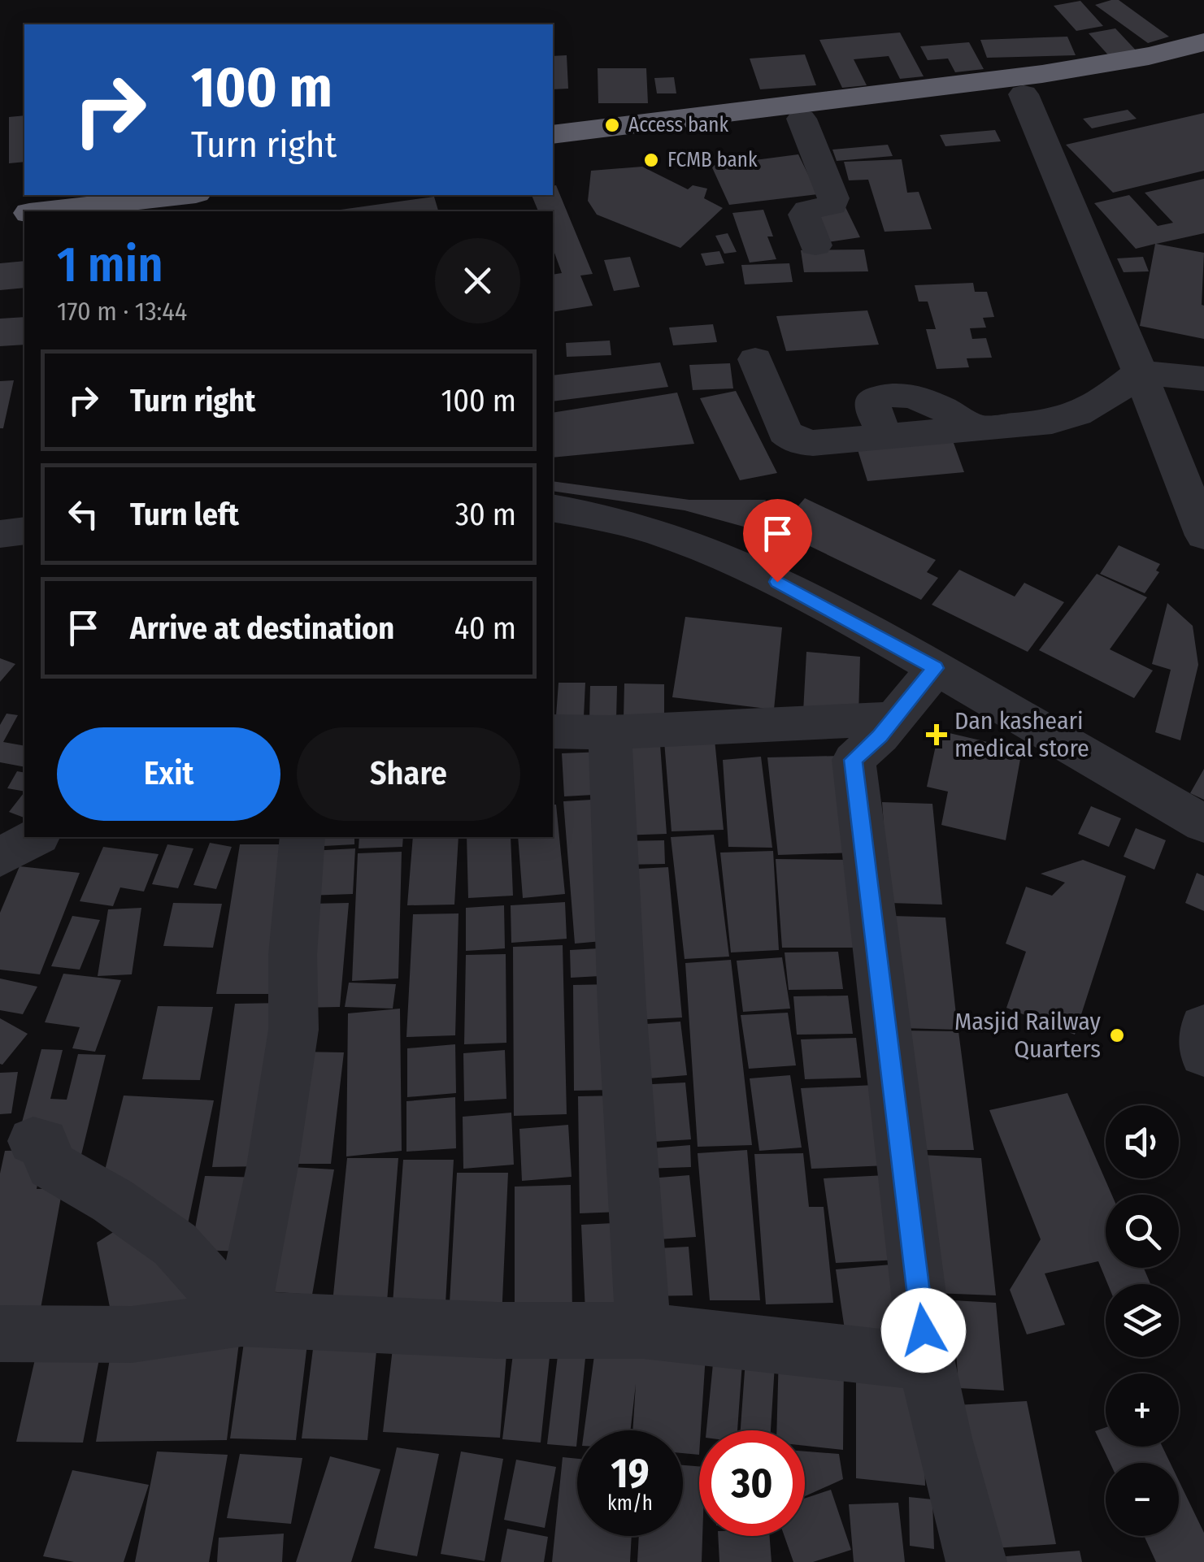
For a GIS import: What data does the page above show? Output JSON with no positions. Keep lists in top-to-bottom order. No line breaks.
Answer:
{"places":{"other":["Access bank","FCMB bank","Masjid Railway Quarters"],"health":["Dan kasheari medical store"]},"page":{"turn":["100 m","Turn right"],"heading":["1 min","170 m · 13:44"],"list":[{"name":"Turn right","value":"100 m"},{"name":"Turn left","value":"30 m"},{"name":"Arrive at destination","value":"40 m"}],"buttons":["Exit","Share"],"map_buttons":["+","−"],"speed":"19 km/h","limit":"30"}}
